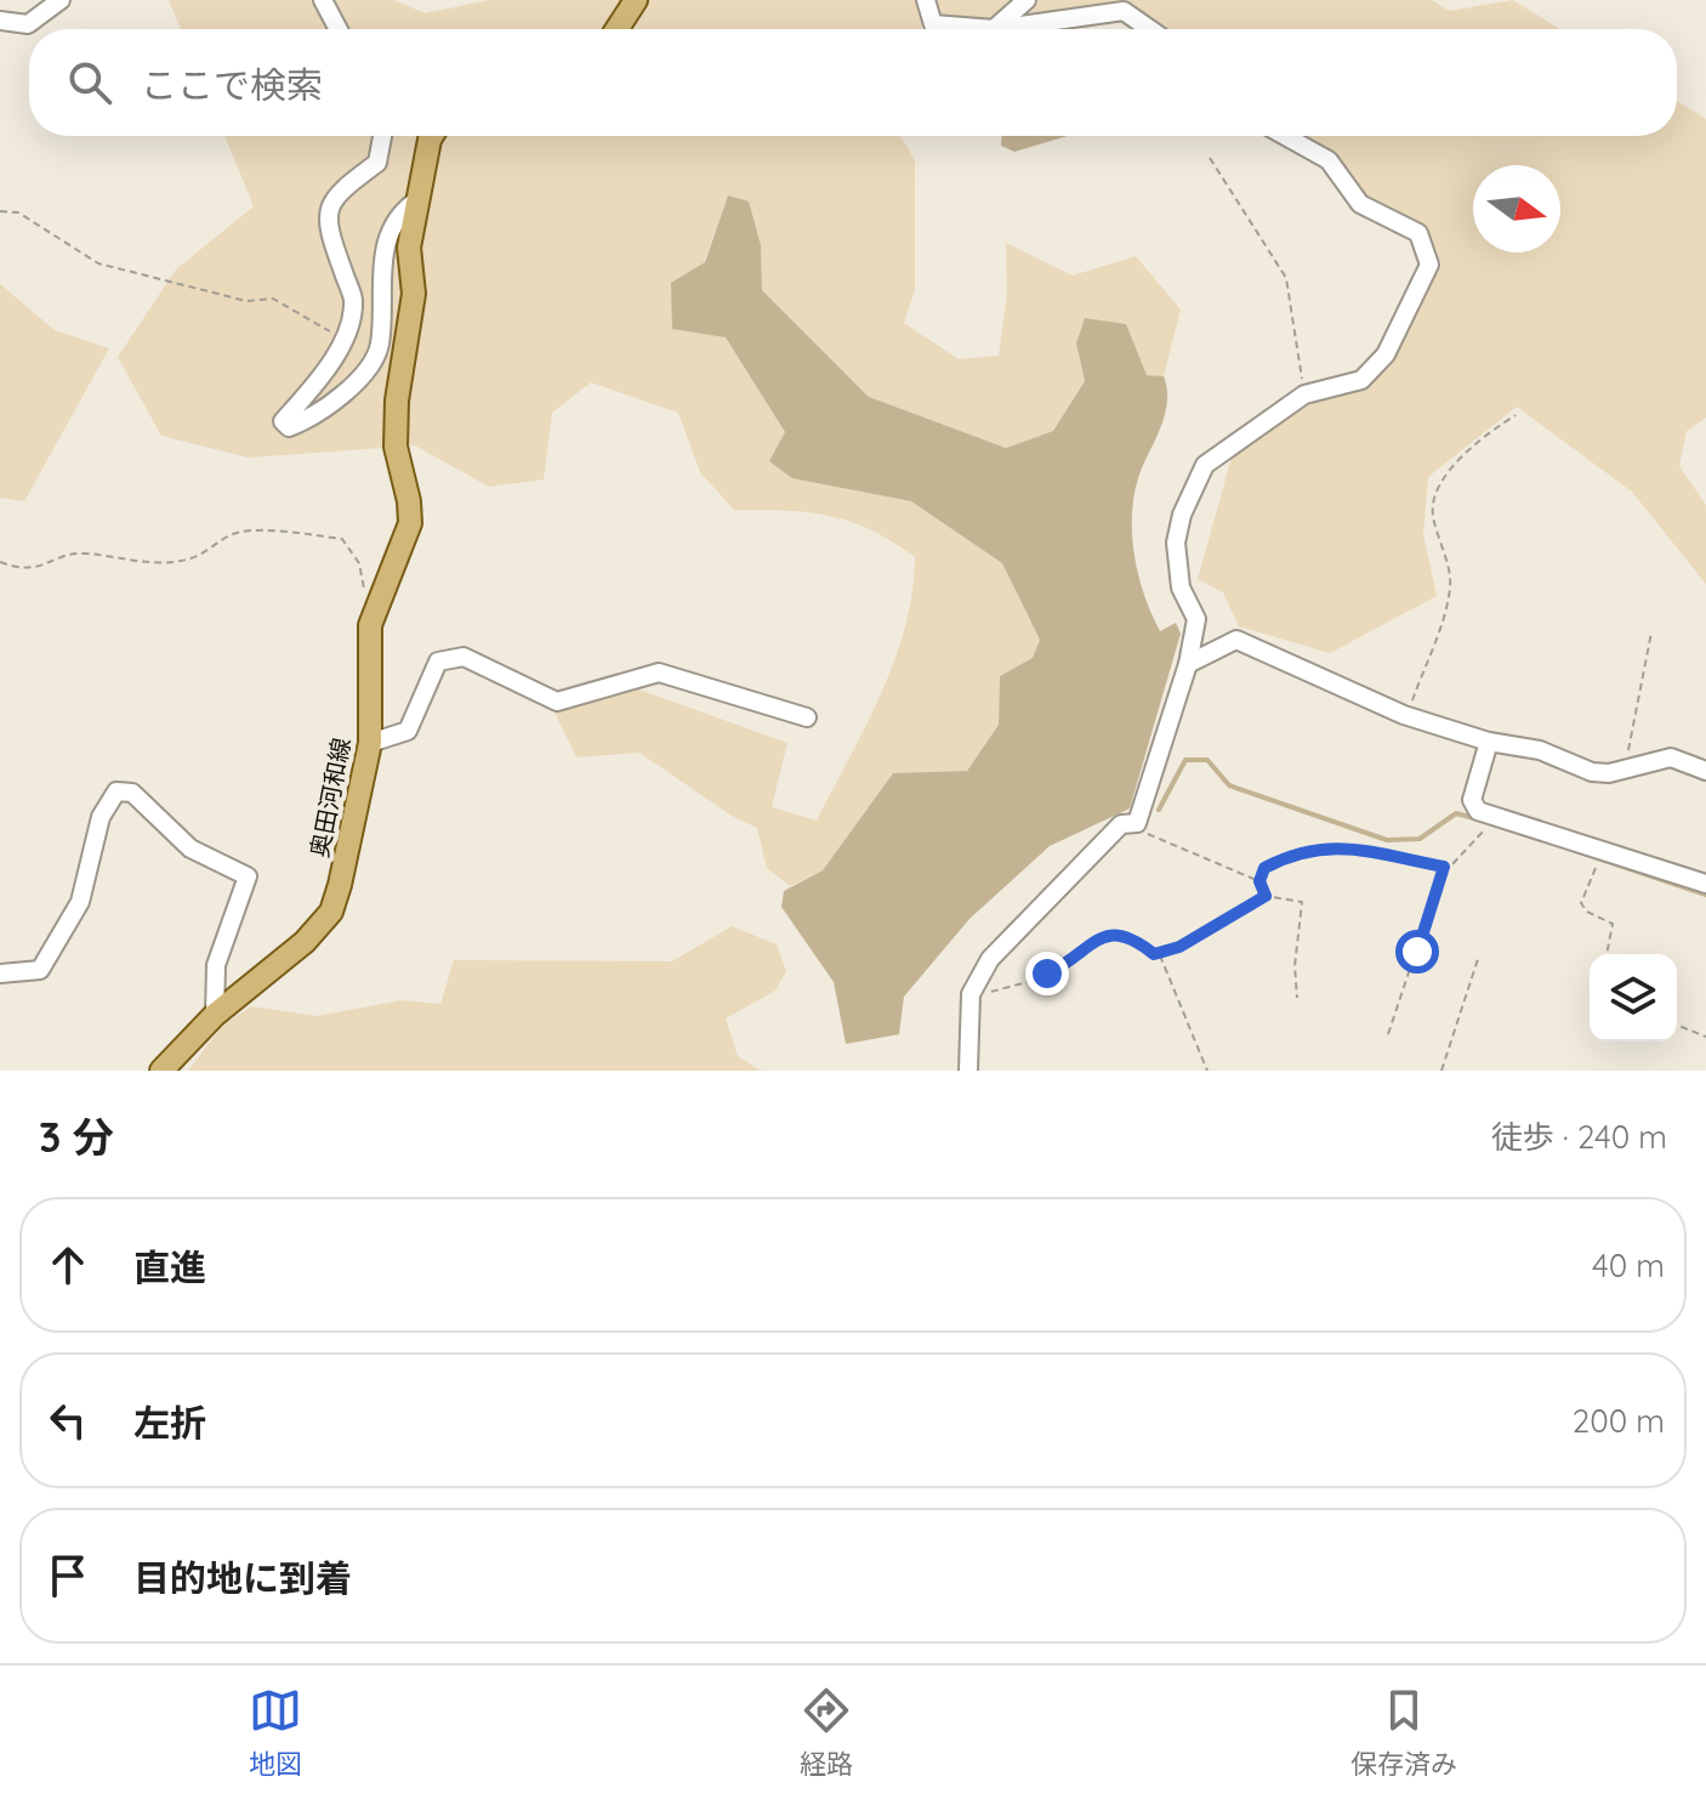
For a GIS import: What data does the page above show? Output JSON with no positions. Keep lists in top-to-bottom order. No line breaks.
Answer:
{"streets":{"main road":["奥田河和線"]},"north":"right","page":{"search":"ここで検索","heading":["3 分","徒歩 · 240 m"],"list":[["直進","40 m"],["左折","200 m"],"目的地に到着"],"nav":["地図","経路","保存済み"]}}
